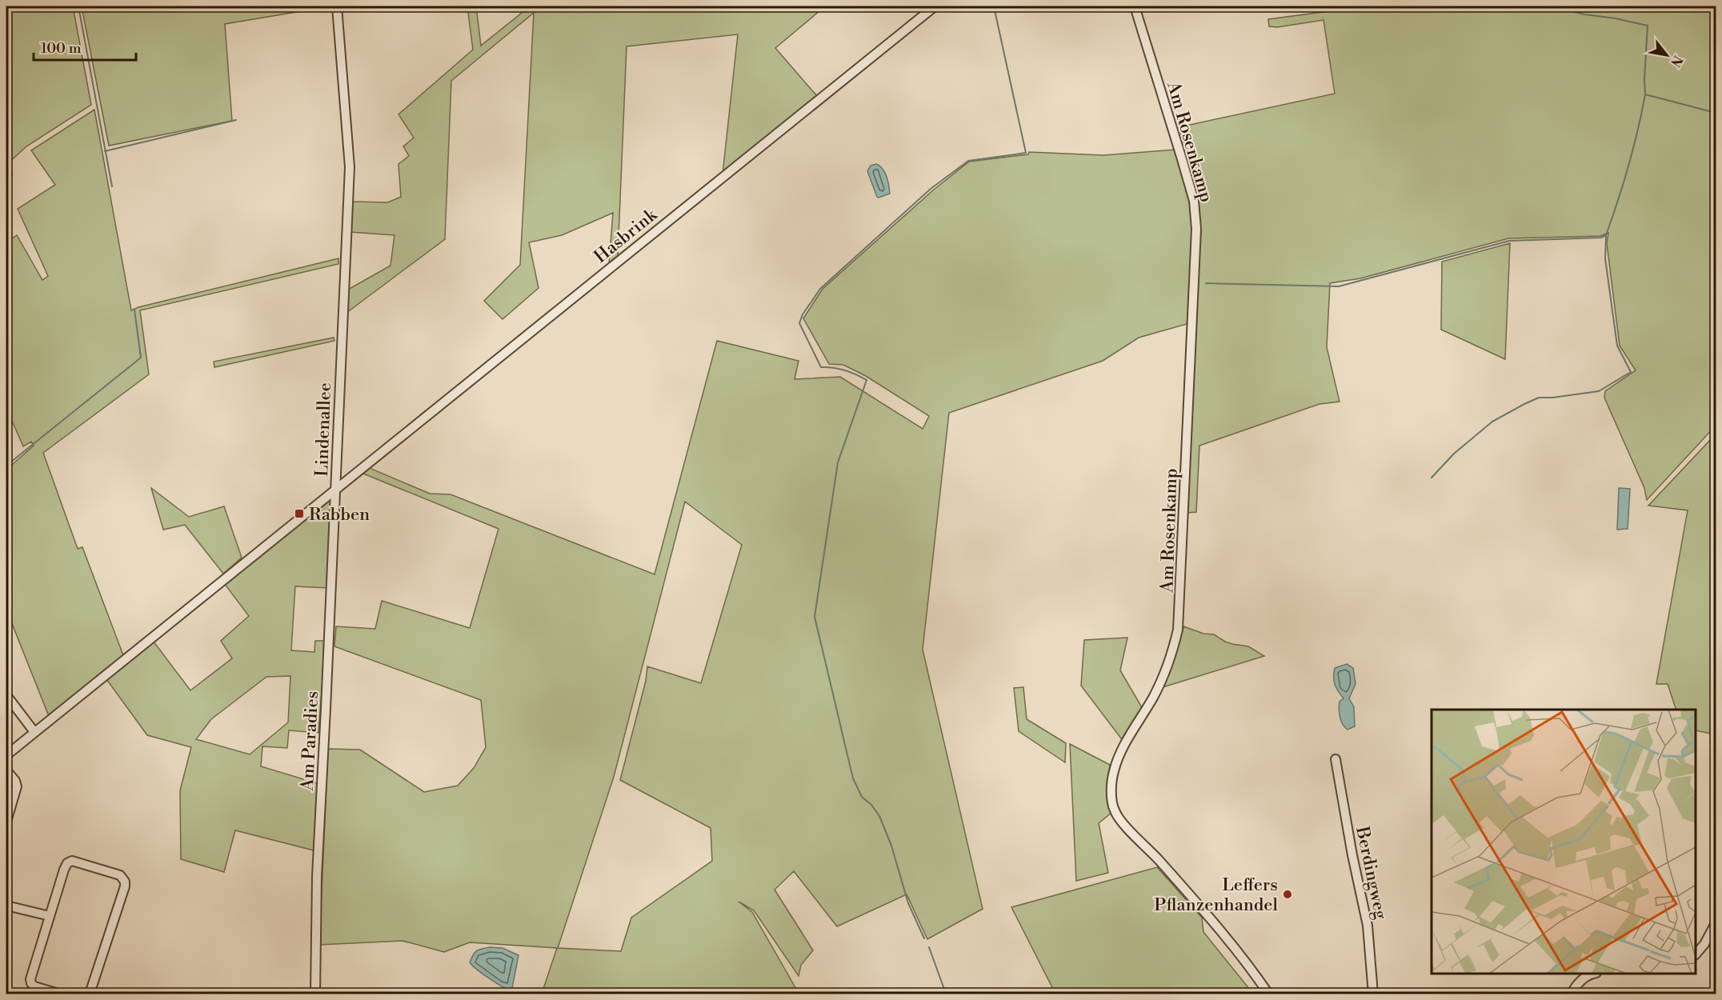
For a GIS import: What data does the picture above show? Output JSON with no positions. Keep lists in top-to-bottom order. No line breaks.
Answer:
{"streets":{"street":["Am Rosenkamp","Hasbrink","Lindenallee","Am Paradies","Berdingweg"]},"crossings":[["Hasbrink","Lindenallee"],["Hasbrink","Am Paradies"],["Lindenallee","Am Paradies"]],"places":{"transit":["Rabben"],"other":["Leffers Pflanzenhandel"]},"scale_bar":"100 m","north":"bottom right"}
